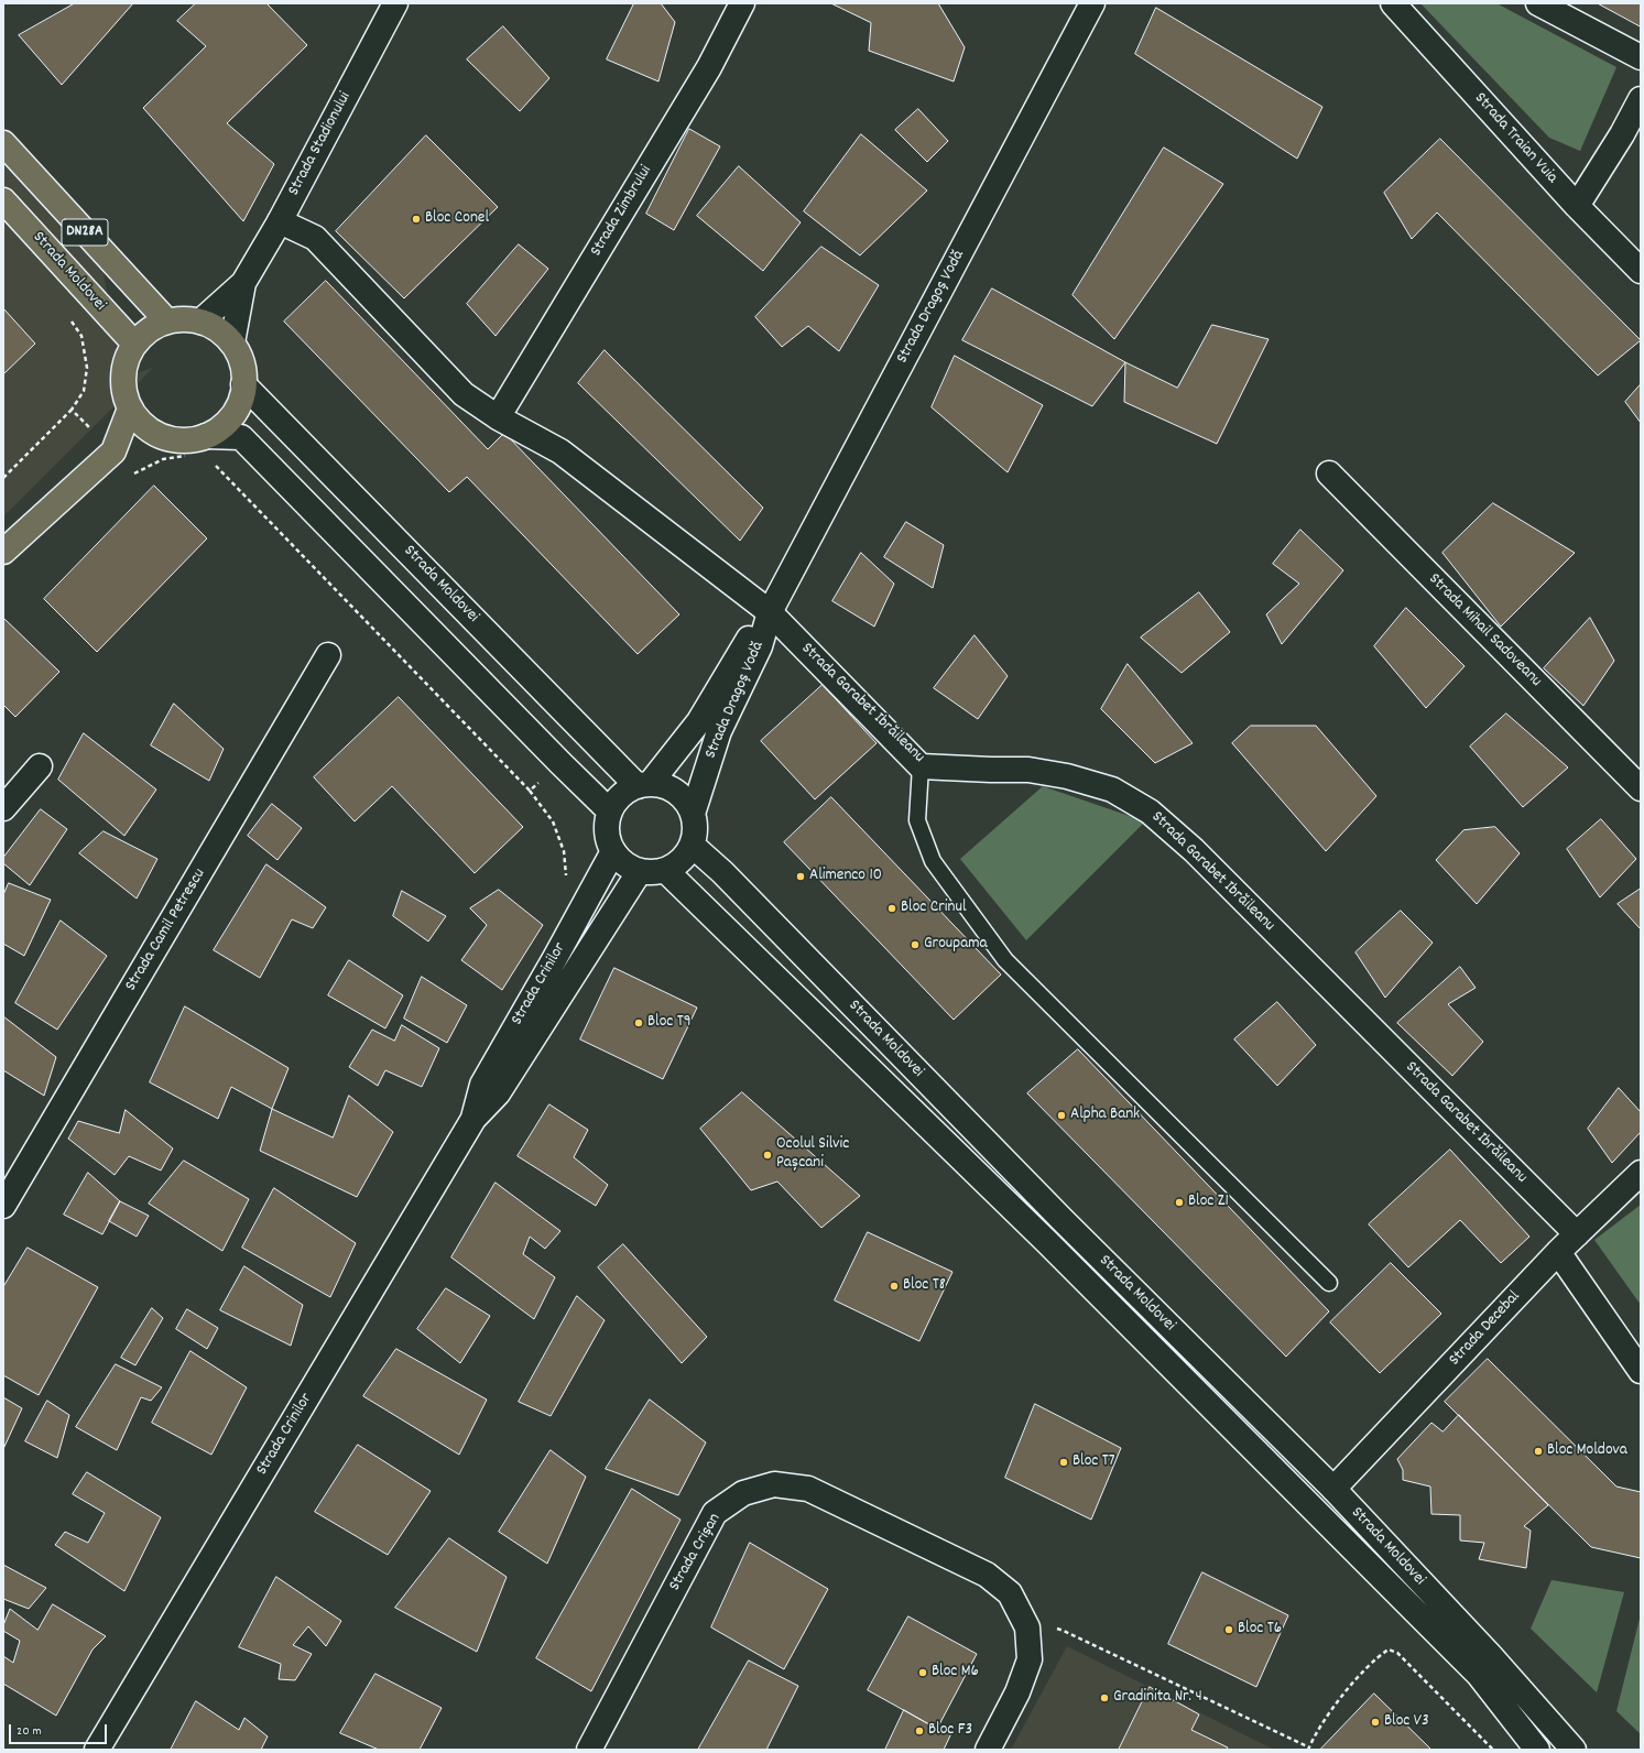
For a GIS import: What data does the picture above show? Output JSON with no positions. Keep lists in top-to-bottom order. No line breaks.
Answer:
{"streets":{"main road":["Strada Traian Vuia","Strada Stadionului","Strada Zimbrului","DN28A","Strada Moldovei","Strada Dragoș Vodă","Strada Mihail Sadoveanu","Strada Garabet Ibrăileanu","Strada Camil Petrescu","Strada Crinilor","Strada Decebal","Strada Crișan"]},"crossings":[["Strada Stadionului","DN28A"],["Strada Stadionului","Strada Moldovei"],["Strada Stadionului","Strada Garabet Ibrăileanu"],["Strada Zimbrului","Strada Garabet Ibrăileanu"],["DN28A","Strada Moldovei"],["Strada Moldovei","Strada Dragoș Vodă"],["Strada Moldovei","Strada Crinilor"],["Strada Moldovei","Strada Decebal"],["Strada Dragoș Vodă","Strada Garabet Ibrăileanu"],["Strada Dragoș Vodă","Strada Crinilor"],["Strada Garabet Ibrăileanu","Strada Decebal"]],"places":["Bloc Conel","Alimenco 10","Bloc Crinul","Groupama","Bloc T9","Alpha Bank","Ocolul Silvic Pașcani","Bloc Z1","Bloc T8","Bloc Moldova","Bloc T7","Bloc T6","Bloc M6","Gradinita Nr. 4","Bloc V3","Bloc F3"],"scale_bar":"20 m"}
